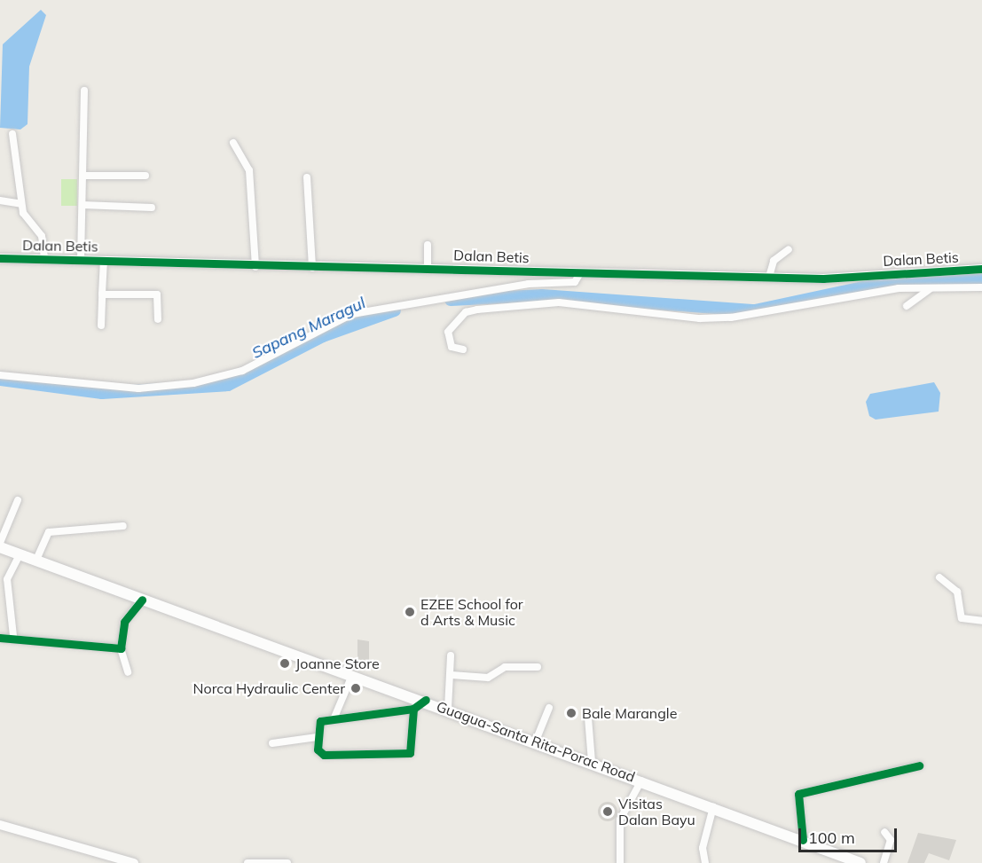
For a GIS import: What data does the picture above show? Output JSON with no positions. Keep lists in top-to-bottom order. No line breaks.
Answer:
{"streets":{"main road":["Guagua-Santa Rita-Porac Road"],"street":["Dalan Betis"]},"water":["Sapang Maragul"],"places":["EZEE School for d Arts & Music","Joanne Store","Norca Hydraulic Center","Bale Marangle","Visitas Dalan Bayu"],"scale_bar":"100 m"}
